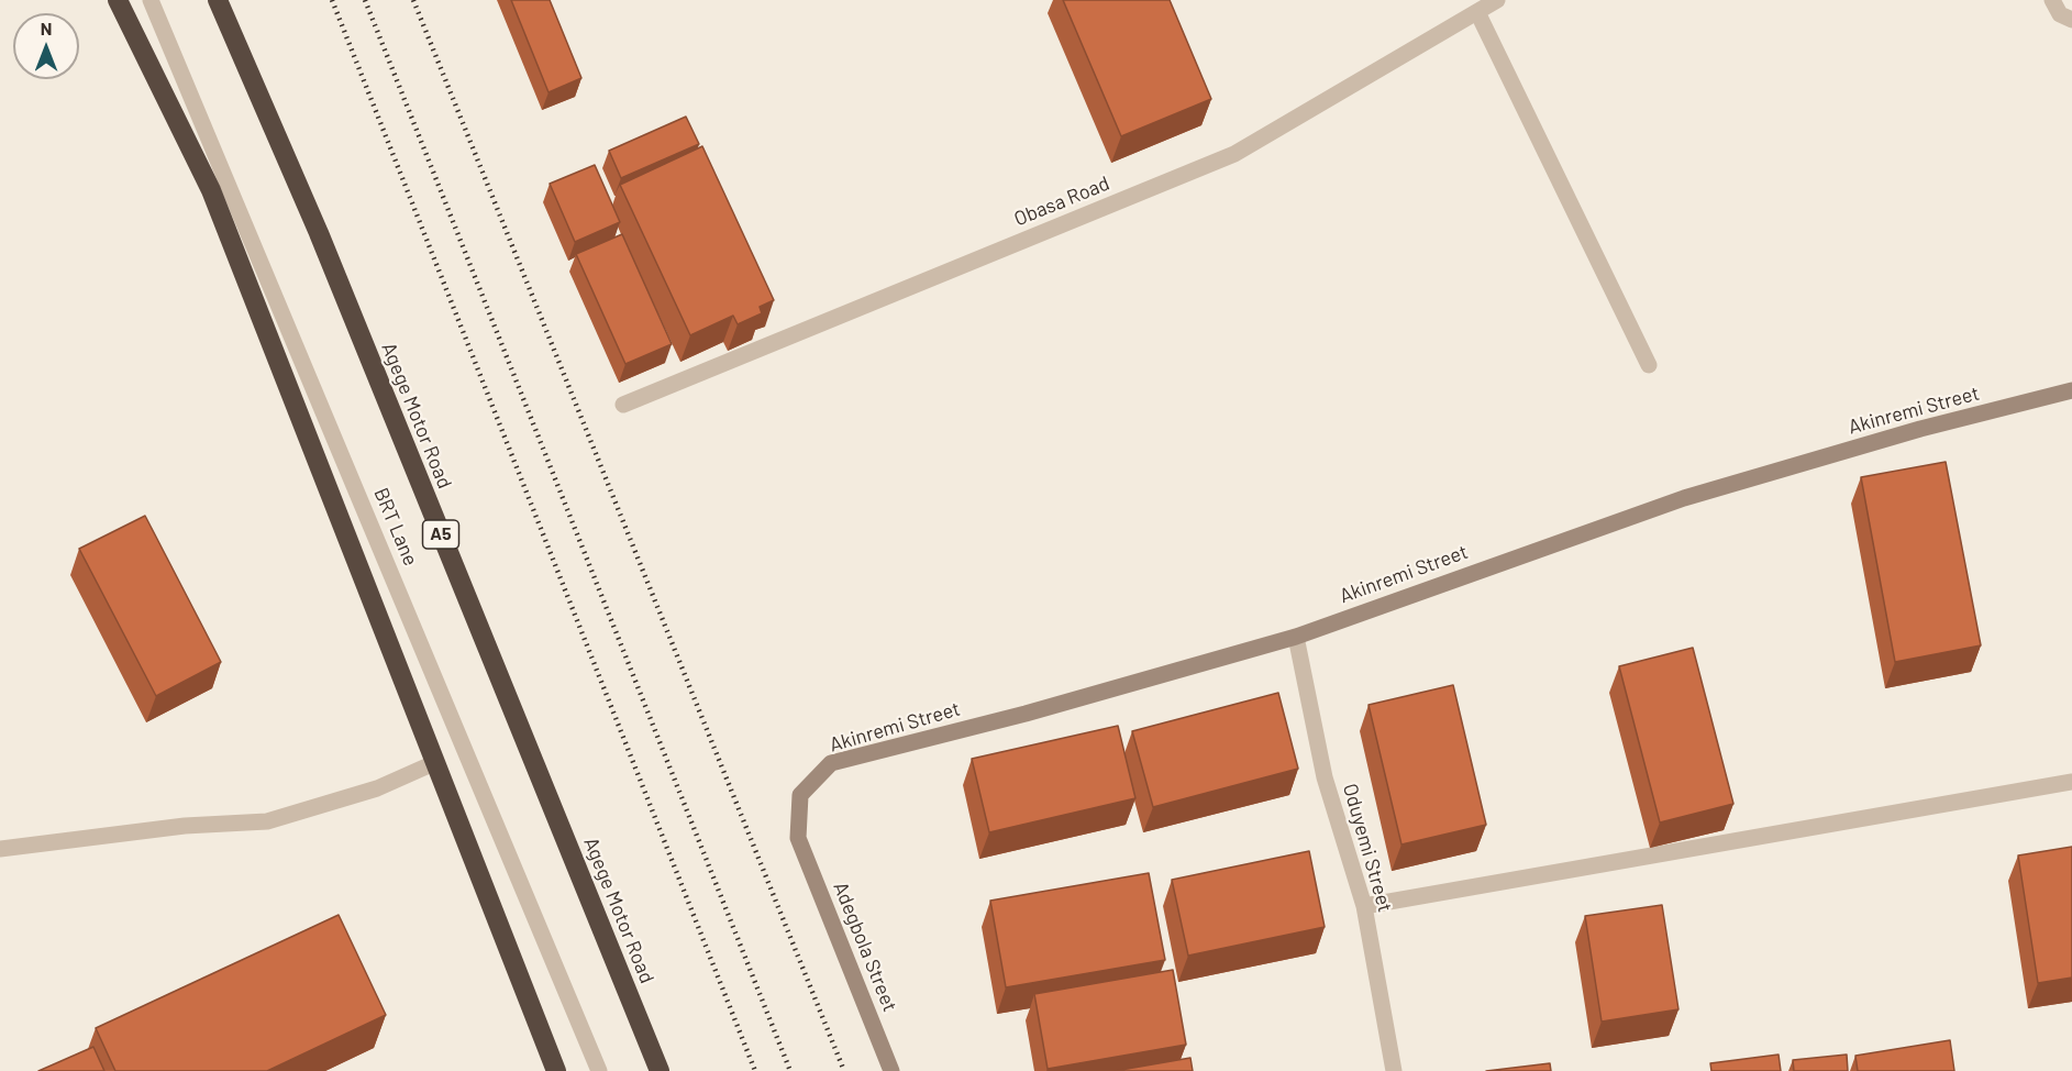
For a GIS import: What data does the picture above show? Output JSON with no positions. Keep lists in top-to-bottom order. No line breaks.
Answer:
{"streets":{"highway":["Agege Motor Road","A5"],"street":["Obasa Road","Akinremi Street","BRT Lane","Oduyemi Street","Adegbola Street"]},"crossings":[["Akinremi Street","Oduyemi Street"],["Akinremi Street","Adegbola Street"]],"north":"top"}
